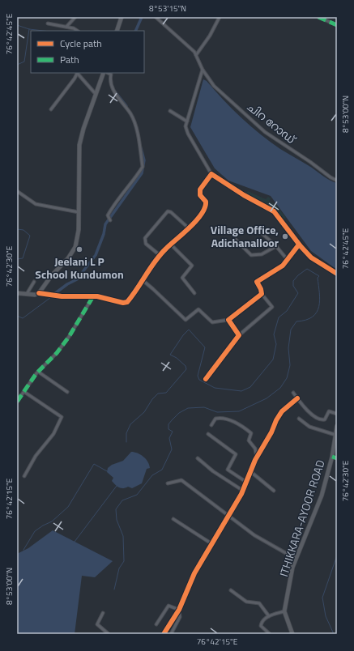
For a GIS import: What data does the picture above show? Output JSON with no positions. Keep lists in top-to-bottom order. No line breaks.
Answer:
{"streets":{"main road":["ITHIKKARA-AYOOR ROAD"],"street":["ചിറ റോഡ്"]},"places":["Village Office, Adichanalloor","Jeelani L P School Kundumon"],"legend":["Cycle path","Path"],"coordinates":["8°53'15\"N","76°42'45\"E","8°53'00\"N","76°42'30\"E","76°42'15\"E"]}
